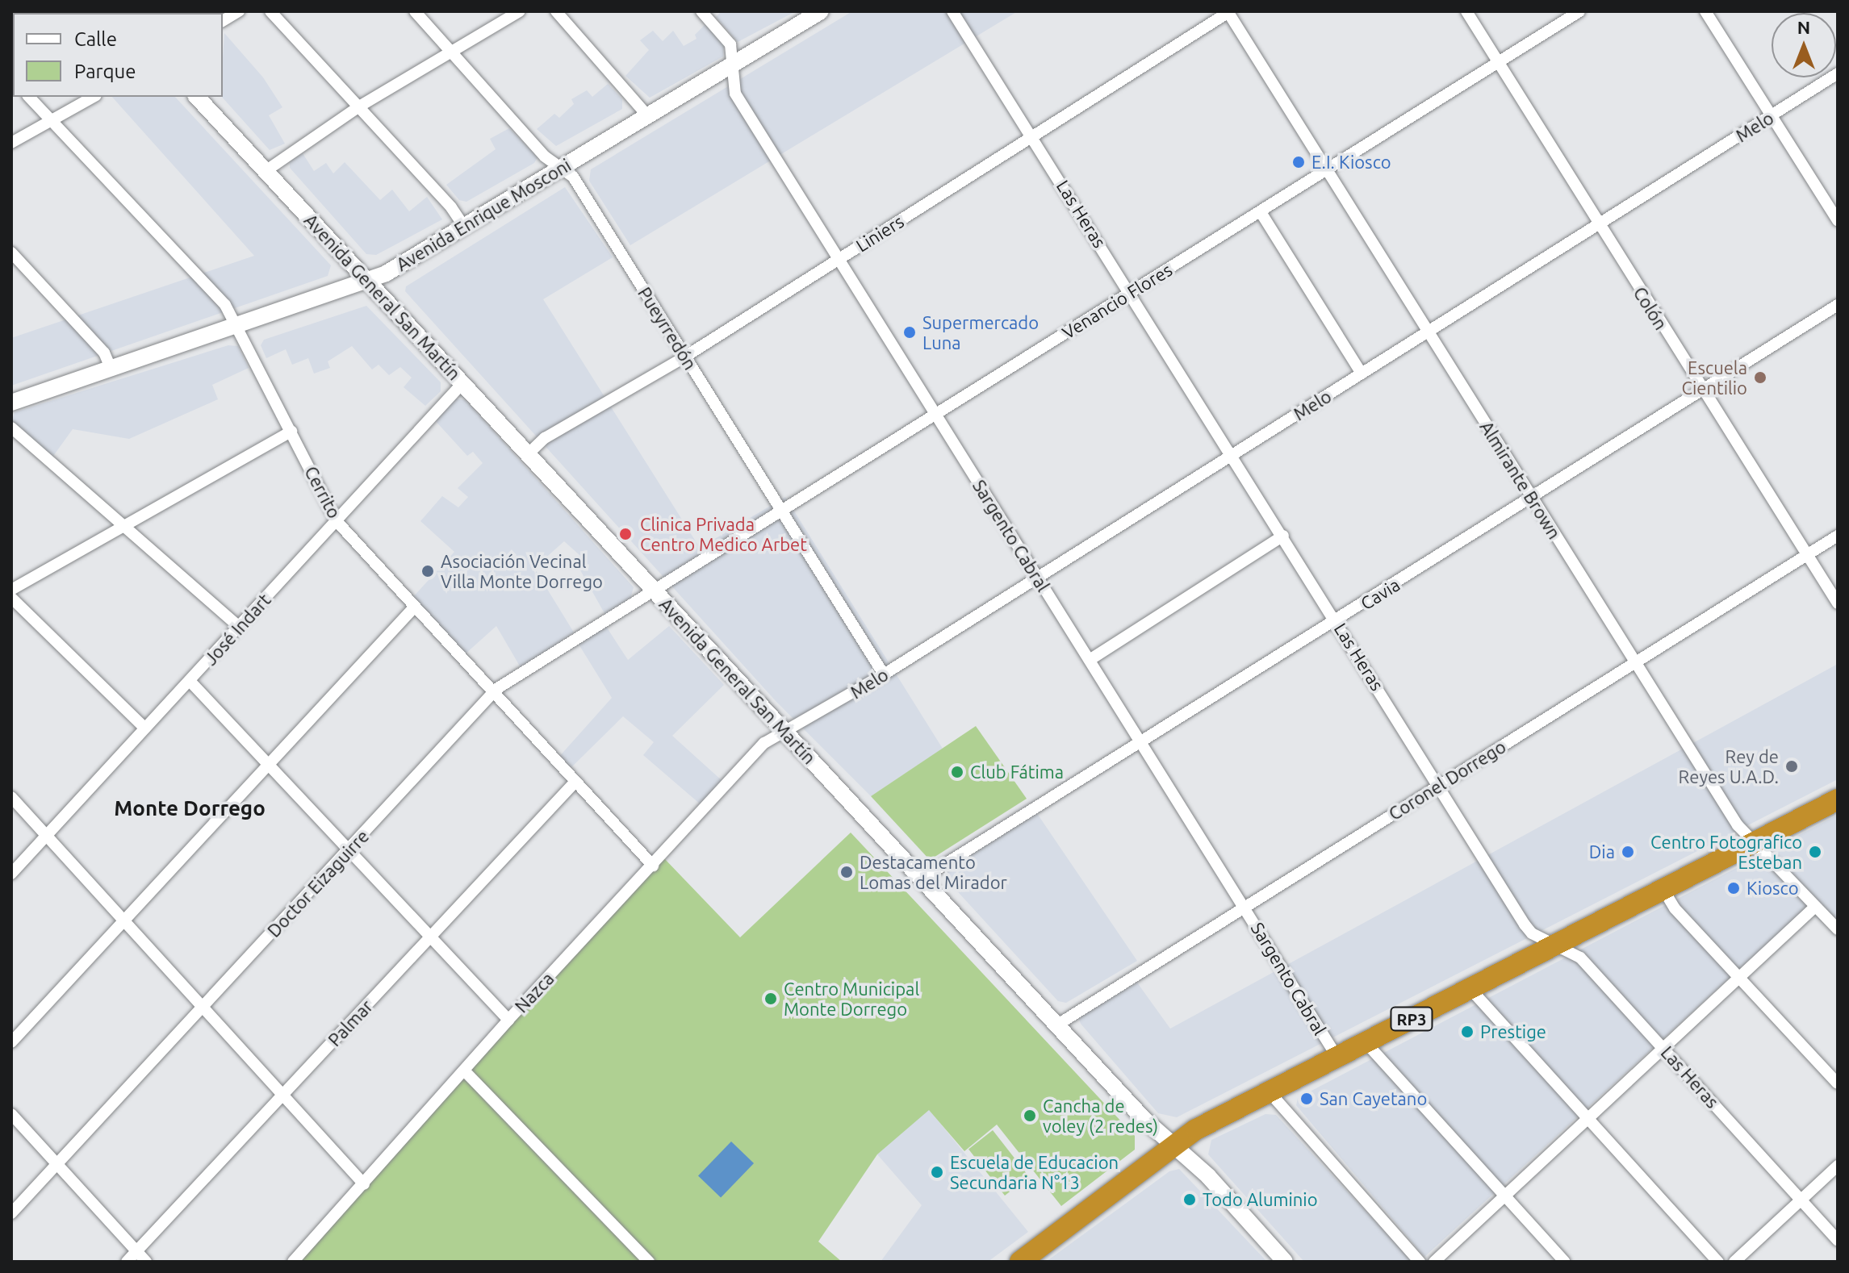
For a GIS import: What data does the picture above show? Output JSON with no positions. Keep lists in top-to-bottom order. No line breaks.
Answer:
{"streets":{"highway":["RP3"],"main road":["Avenida Enrique Mosconi","Avenida General San Martín"],"street":["Melo","Las Heras","Liniers","Venancio Flores","Colón","Pueyrredón","Almirante Brown","Cerrito","Sargento Cabral","Cavia","José Indart","Coronel Dorrego","Doctor Eizaguirre","Nazca","Palmar"]},"crossings":[["Melo","Las Heras"],["Melo","Avenida General San Martín"],["Melo","Colón"],["Melo","Pueyrredón"],["Melo","Almirante Brown"],["Melo","Sargento Cabral"],["Melo","Nazca"],["Las Heras","Liniers"],["Las Heras","Venancio Flores"],["Las Heras","Cavia"],["Las Heras","Coronel Dorrego"],["Las Heras","RP3"],["Avenida Enrique Mosconi","Avenida General San Martín"],["Avenida Enrique Mosconi","Pueyrredón"],["Avenida Enrique Mosconi","Cerrito"],["Avenida Enrique Mosconi","Sargento Cabral"],["Liniers","Avenida General San Martín"],["Liniers","Pueyrredón"],["Liniers","Almirante Brown"],["Liniers","Sargento Cabral"],["Avenida General San Martín","Venancio Flores"],["Avenida General San Martín","Cavia"],["Avenida General San Martín","José Indart"],["Avenida General San Martín","Coronel Dorrego"],["Avenida General San Martín","Doctor Eizaguirre"],["Avenida General San Martín","Nazca"],["Avenida General San Martín","RP3"],["Venancio Flores","Colón"],["Venancio Flores","Pueyrredón"],["Venancio Flores","Almirante Brown"],["Venancio Flores","Sargento Cabral"],["Venancio Flores","Doctor Eizaguirre"],["Colón","Cavia"],["Colón","Coronel Dorrego"],["Almirante Brown","Cavia"],["Almirante Brown","Coronel Dorrego"],["Almirante Brown","RP3"],["Cerrito","José Indart"],["Cerrito","Doctor Eizaguirre"],["Cerrito","Nazca"],["Cerrito","Palmar"],["Sargento Cabral","Cavia"],["Sargento Cabral","Coronel Dorrego"],["Sargento Cabral","RP3"]],"districts":["Monte Dorrego"],"places":["E.I. Kiosco","Supermercado Luna","Escuela Cientilio","Clinica Privada Centro Medico Arbet","Asociación Vecinal Villa Monte Dorrego","Rey de Reyes U.A.D.","Club Fátima","Dia","Centro Fotografico Esteban","Destacamento Lomas del Mirador","Kiosco","Centro Municipal Monte Dorrego","Prestige","San Cayetano","Cancha de voley (2 redes)","Escuela de Educacion Secundaria N°13","Todo Aluminio"],"legend":["Calle","Parque"],"north":"top"}
